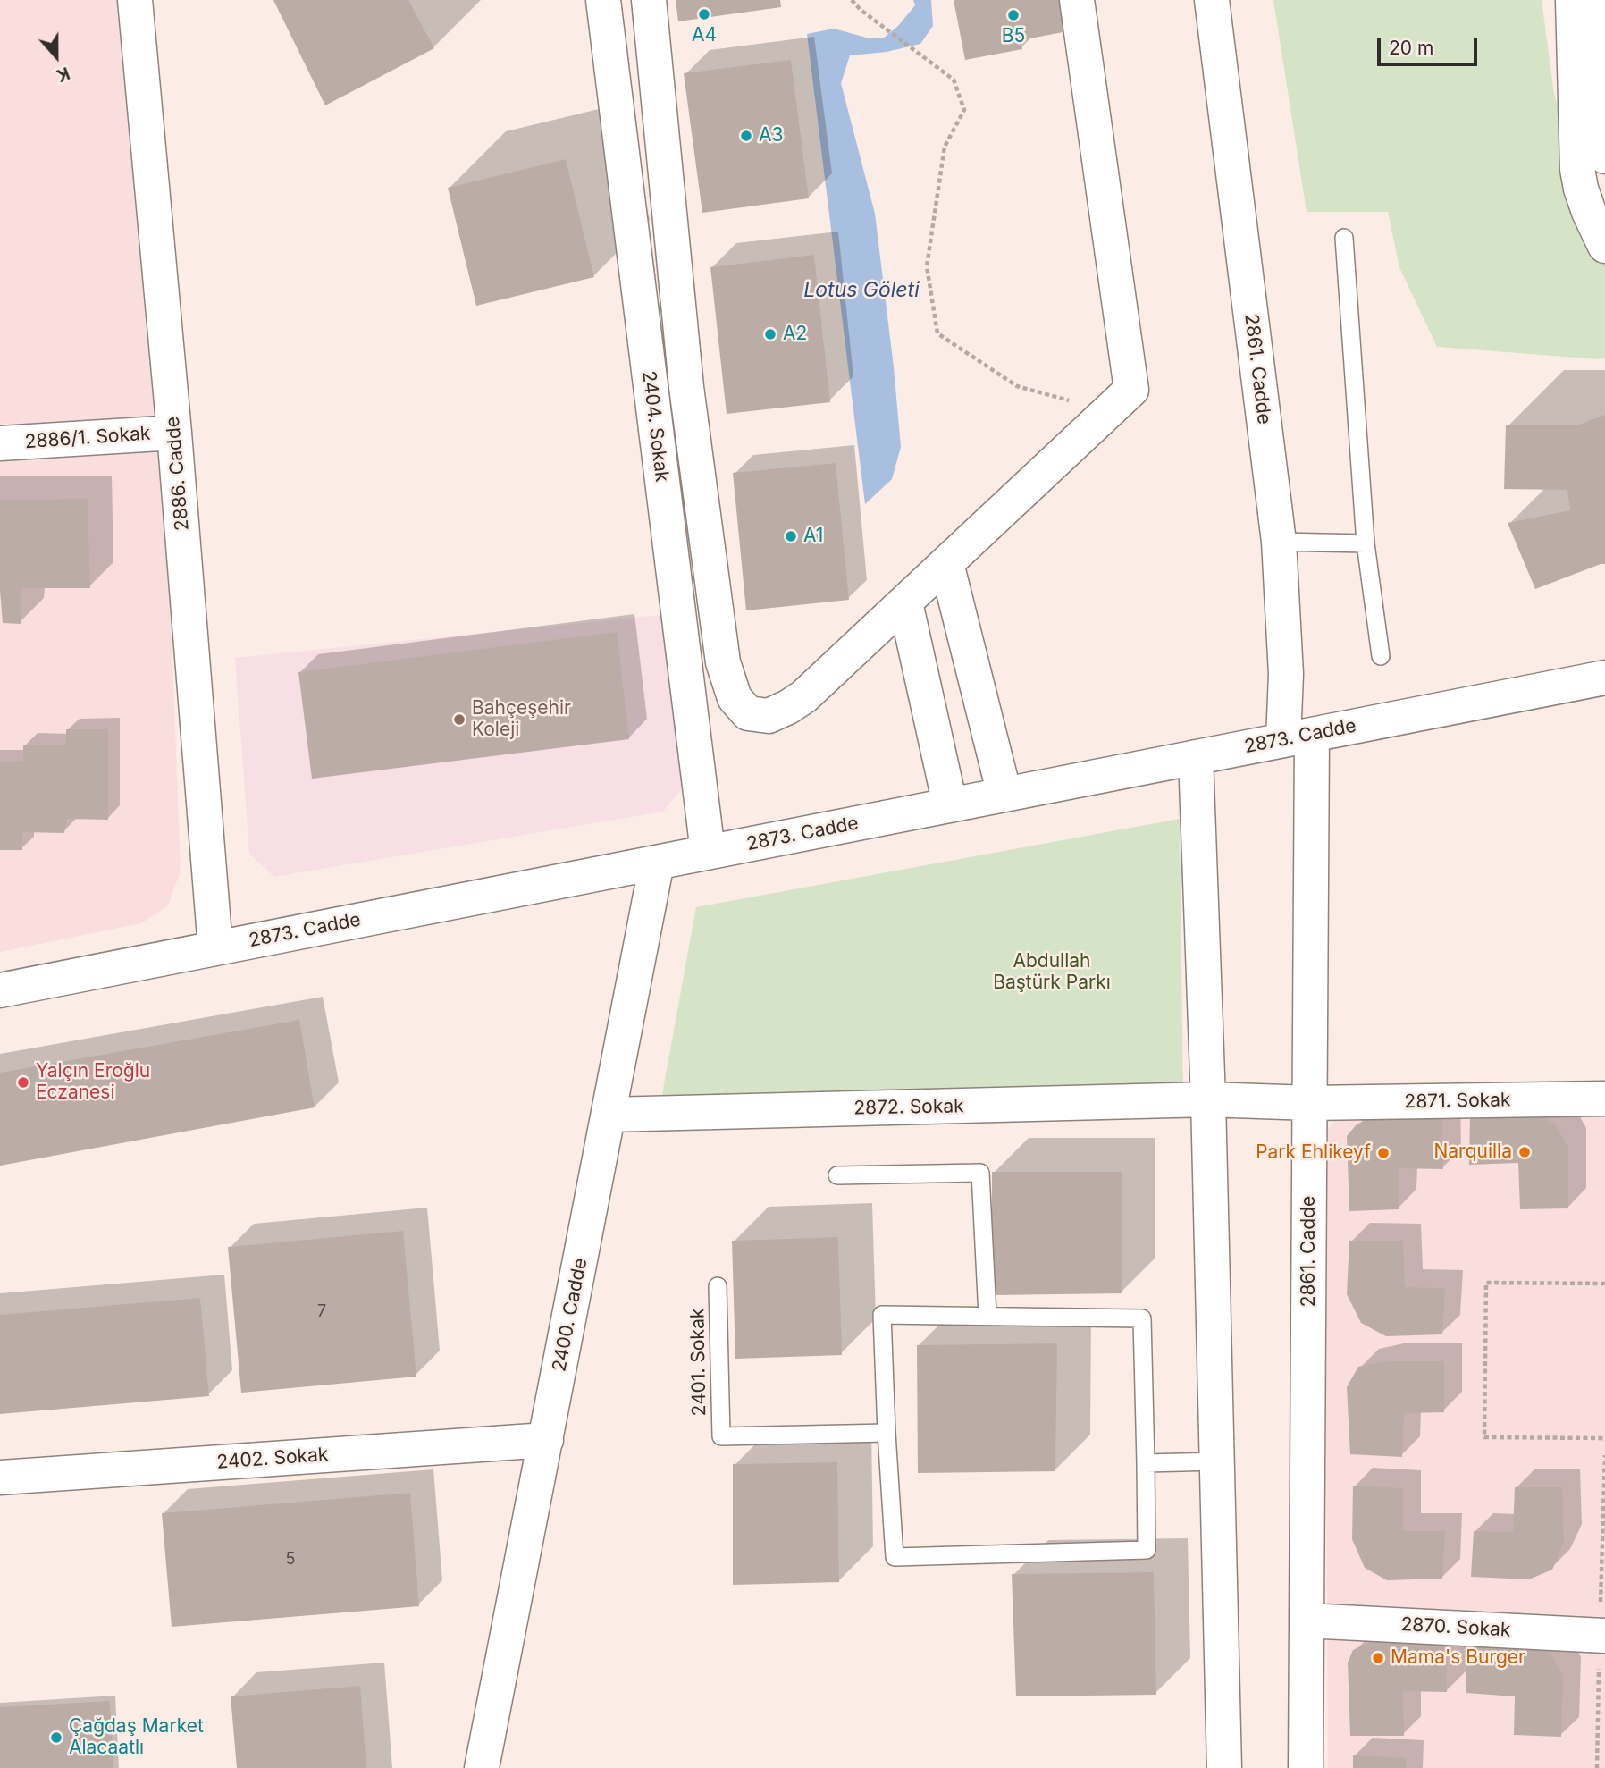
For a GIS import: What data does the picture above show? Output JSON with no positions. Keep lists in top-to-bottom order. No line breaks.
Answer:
{"streets":{"street":["2861. Cadde","2404. Sokak","2886/1. Sokak","2886. Cadde","2873. Cadde","2871. Sokak","2872. Sokak","2400. Cadde","2402. Sokak","2870. Sokak"],"lane":["2401. Sokak"]},"crossings":[["2861. Cadde","2873. Cadde"],["2861. Cadde","2871. Sokak"],["2861. Cadde","2870. Sokak"],["2404. Sokak","2873. Cadde"],["2886/1. Sokak","2886. Cadde"],["2886. Cadde","2873. Cadde"],["2873. Cadde","2400. Cadde"],["2871. Sokak","2872. Sokak"],["2872. Sokak","2400. Cadde"],["2400. Cadde","2402. Sokak"]],"water":["Lotus Göleti"],"parks":["Abdullah Baştürk Parkı"],"places":["A4","B5","A3","A2","A1","Bahçeşehir Koleji","Yalçın Eroğlu Eczanesi","Narquilla","Park Ehlikeyf","Mama's Burger","Çağdaş Market Alacaatlı"],"house_numbers":["7","5"],"scale_bar":"20 m","north":"bottom"}
